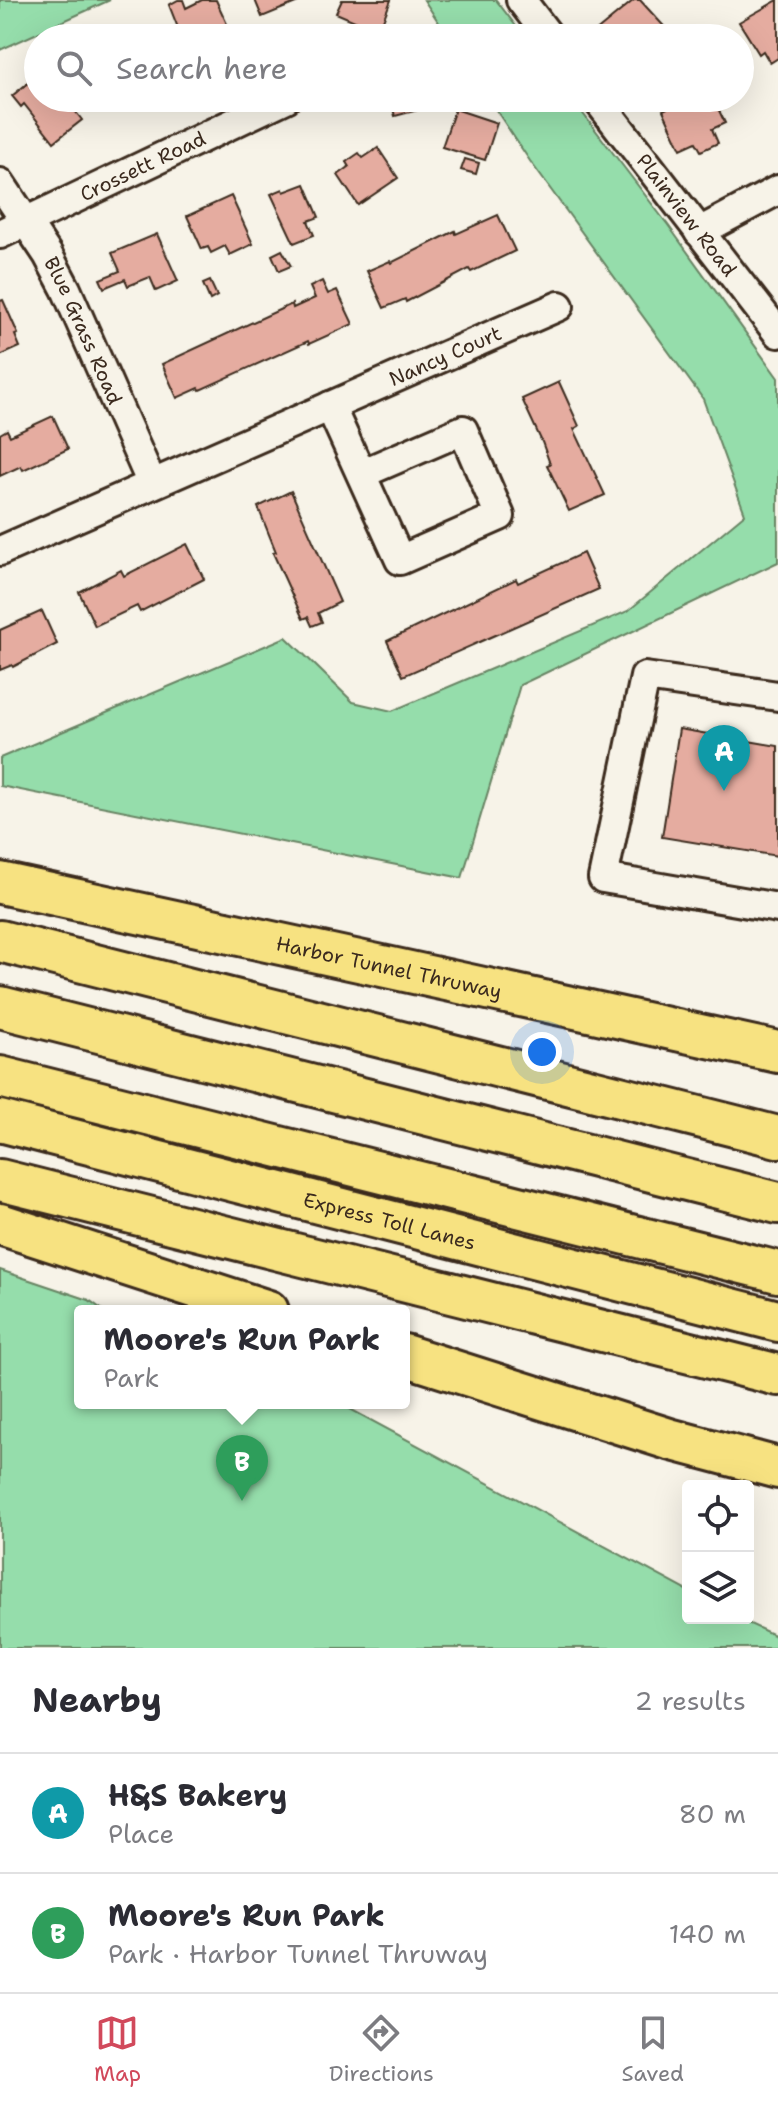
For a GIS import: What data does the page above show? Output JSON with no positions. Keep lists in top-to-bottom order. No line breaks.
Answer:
{"streets":{"highway":["Harbor Tunnel Thruway","Express Toll Lanes"],"street":["Crossett Road","Plainview Road","Blue Grass Road","Nancy Court"]},"crossings":[["Crossett Road","Blue Grass Road"],["Blue Grass Road","Nancy Court"]],"page":{"search":"Search here","pins":["A","B"],"popup":["Moore's Run Park","Park"],"heading":["Nearby","2 results"],"list":[{"mark":"A","name":"H&S Bakery","note":"Place","value":"80 m"},{"mark":"B","name":"Moore's Run Park","note":"Park · Harbor Tunnel Thruway","value":"140 m"}],"nav":["Map","Directions","Saved"]}}
